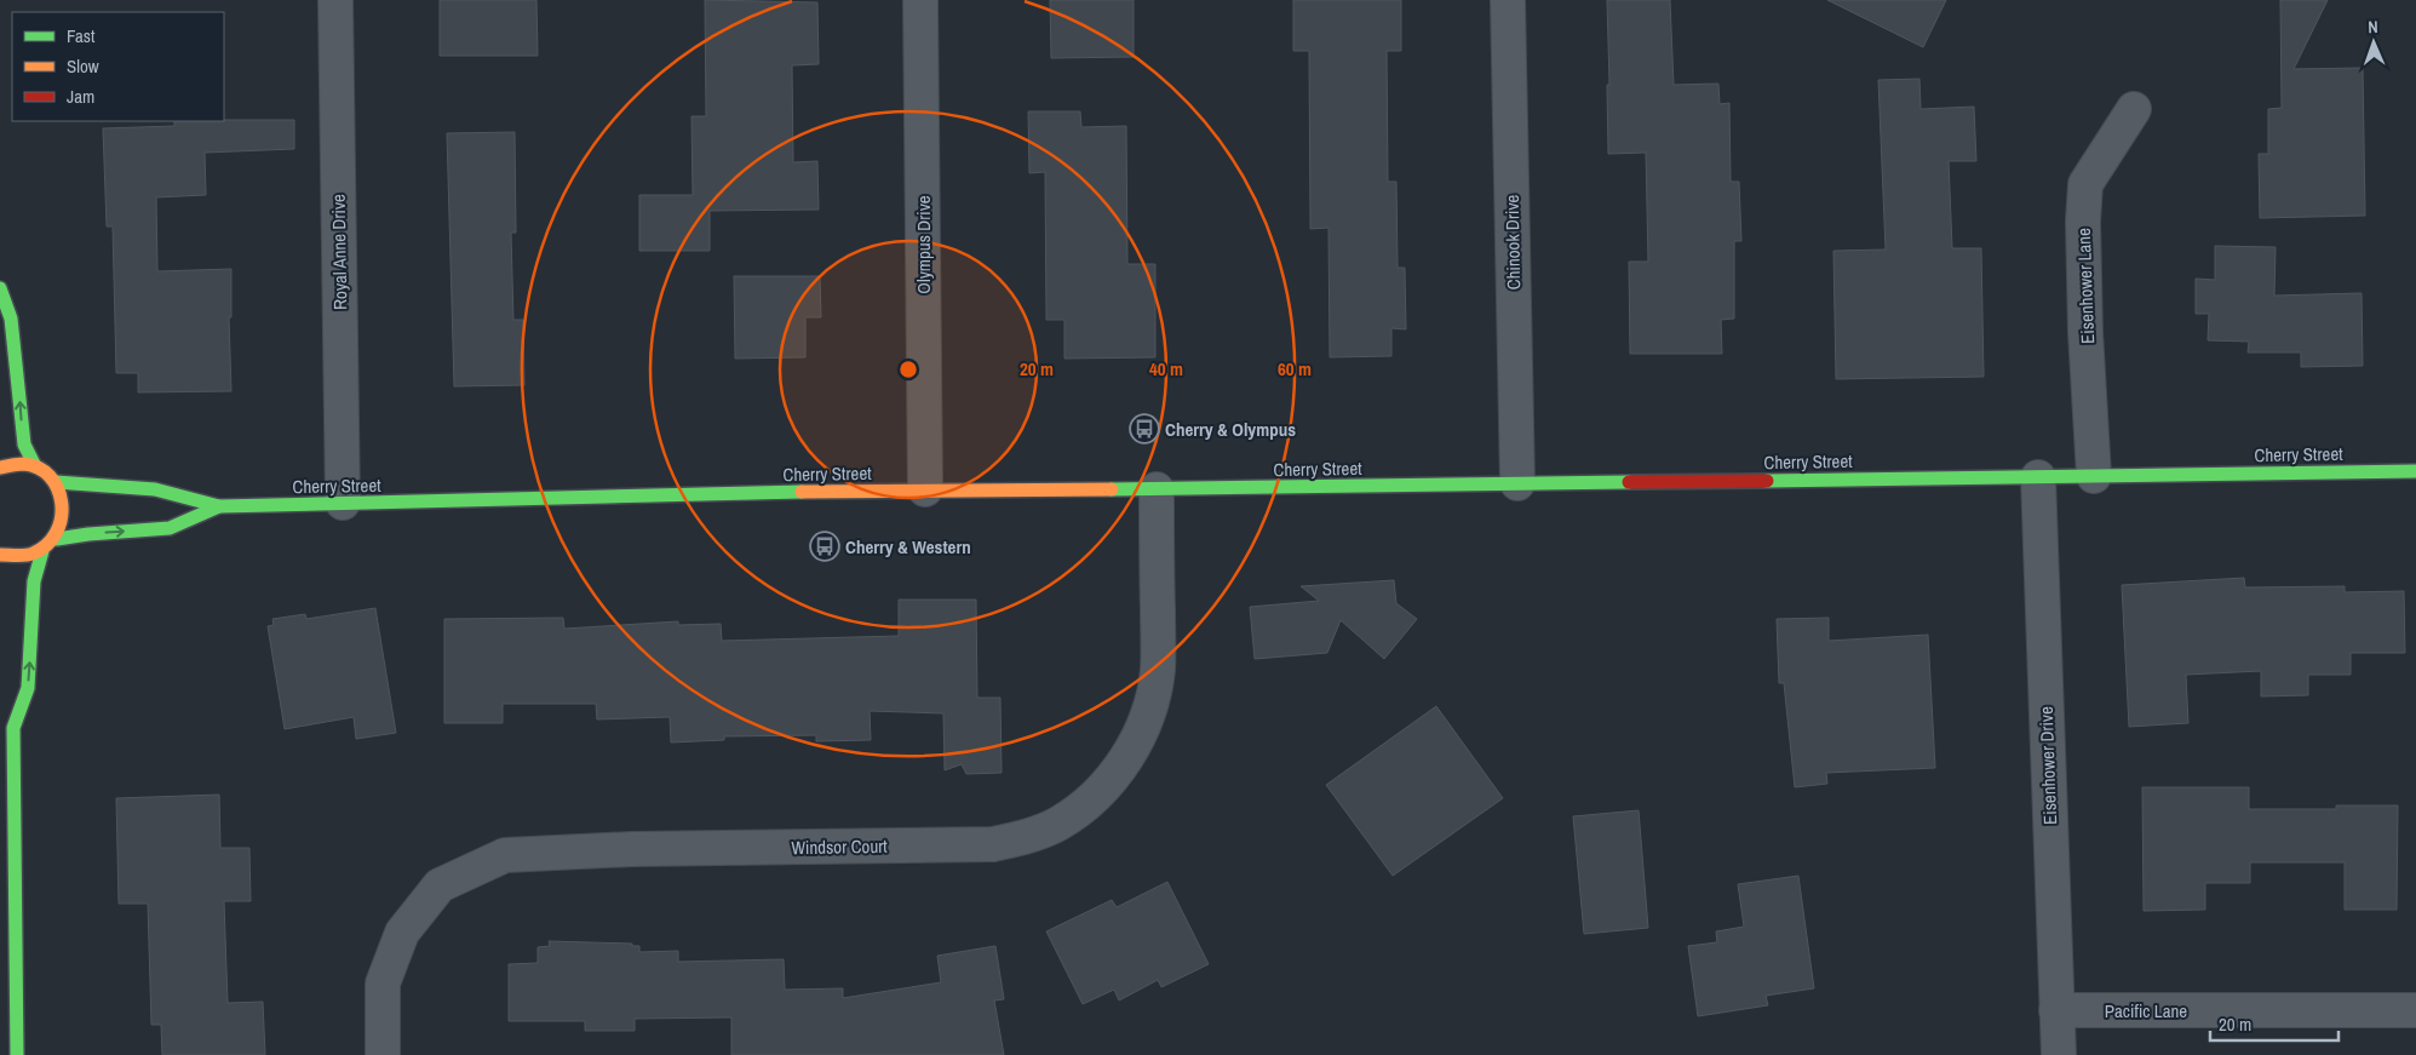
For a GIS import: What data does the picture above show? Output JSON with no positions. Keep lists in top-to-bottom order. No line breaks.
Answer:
{"streets":{"main road":["Cherry Street"],"street":["Chinook Drive","Olympus Drive","Royal Anne Drive","Eisenhower Lane","Eisenhower Drive","Windsor Court","Pacific Lane"]},"crossings":[["Chinook Drive","Cherry Street"],["Olympus Drive","Cherry Street"],["Royal Anne Drive","Cherry Street"],["Eisenhower Lane","Cherry Street"],["Cherry Street","Eisenhower Drive"],["Cherry Street","Windsor Court"],["Eisenhower Drive","Pacific Lane"]],"places":{"bus stop":["Cherry & Olympus","Cherry & Western"]},"legend":["Fast","Slow","Jam"],"scale_bar":"20 m","north":"top","rings":["20 m","40 m","60 m"]}
